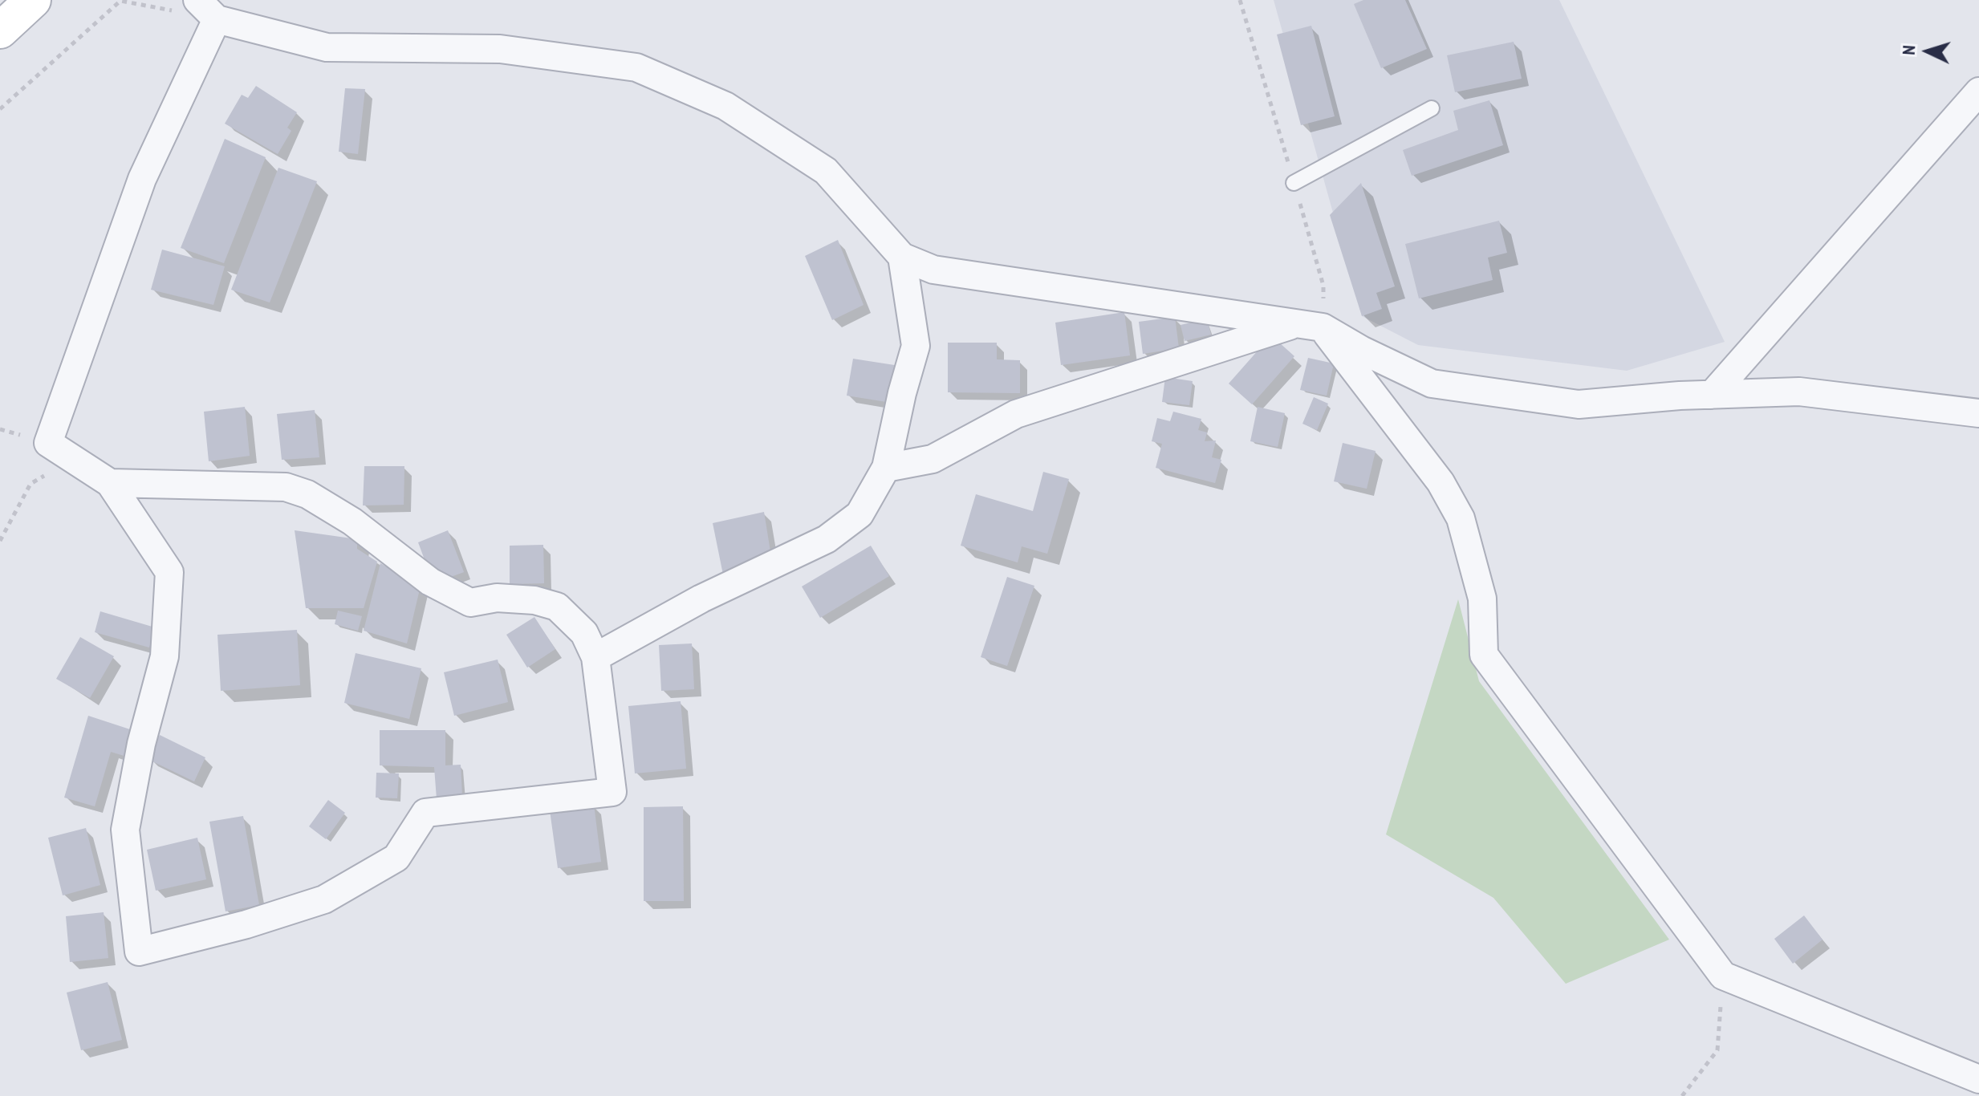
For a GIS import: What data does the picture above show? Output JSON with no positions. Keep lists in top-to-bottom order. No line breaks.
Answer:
{"north":"left"}
